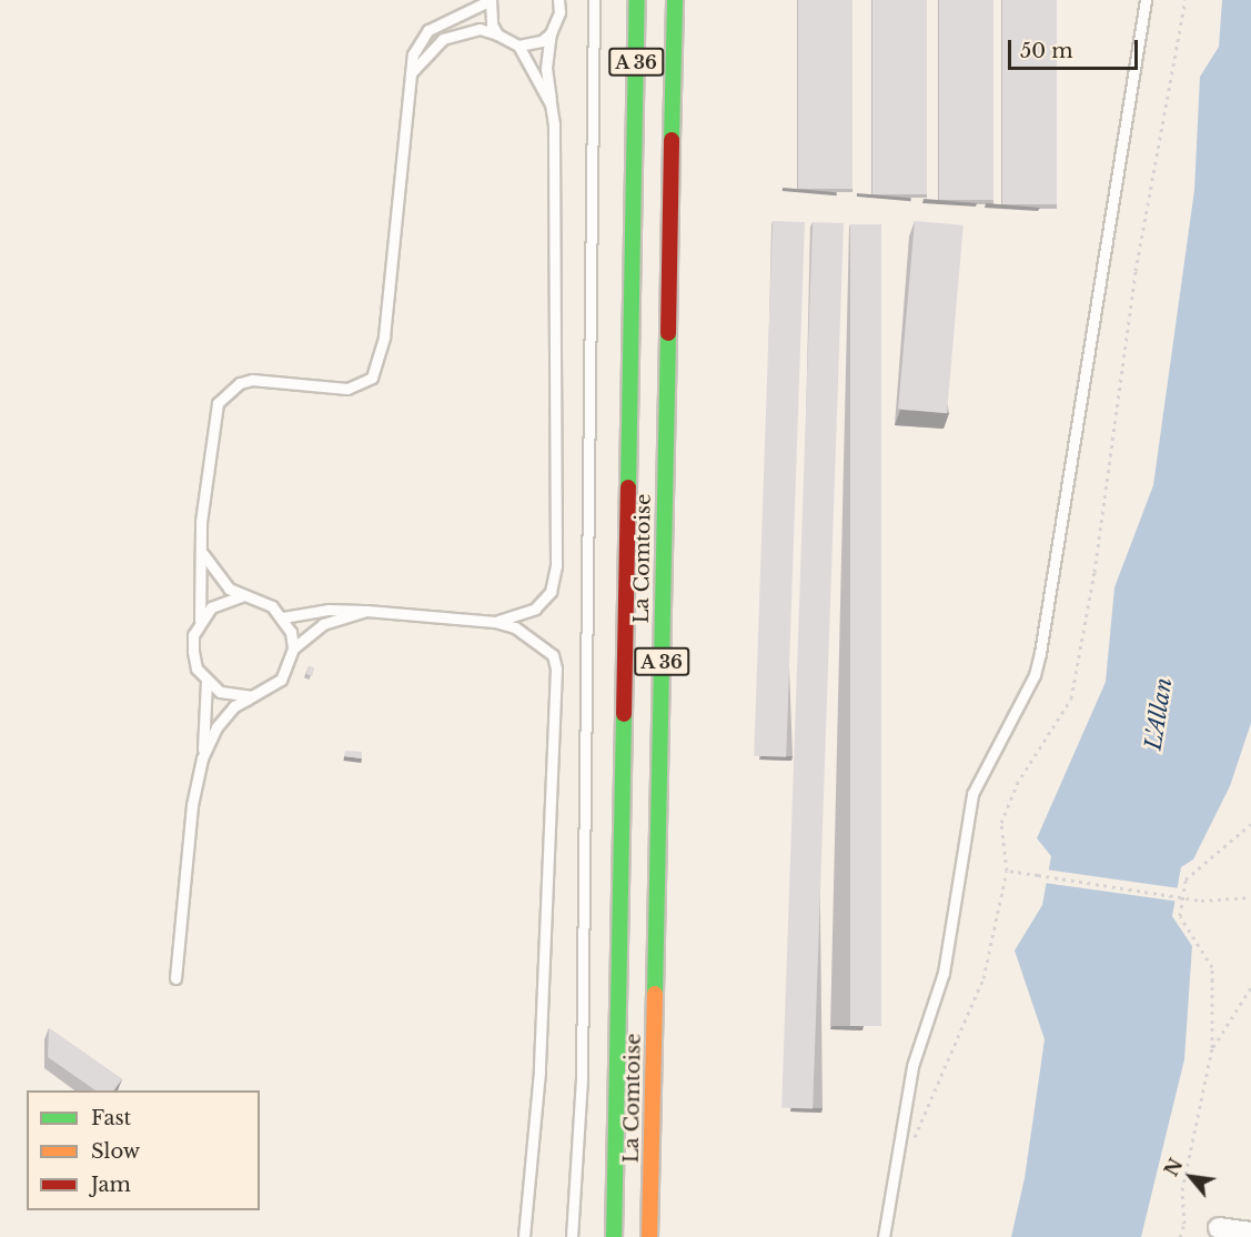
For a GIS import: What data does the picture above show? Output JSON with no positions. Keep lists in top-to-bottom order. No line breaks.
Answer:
{"streets":{"highway":["A 36","La Comtoise"]},"water":["L'Allan"],"legend":["Fast","Slow","Jam"],"scale_bar":"50 m","north":"top left"}
